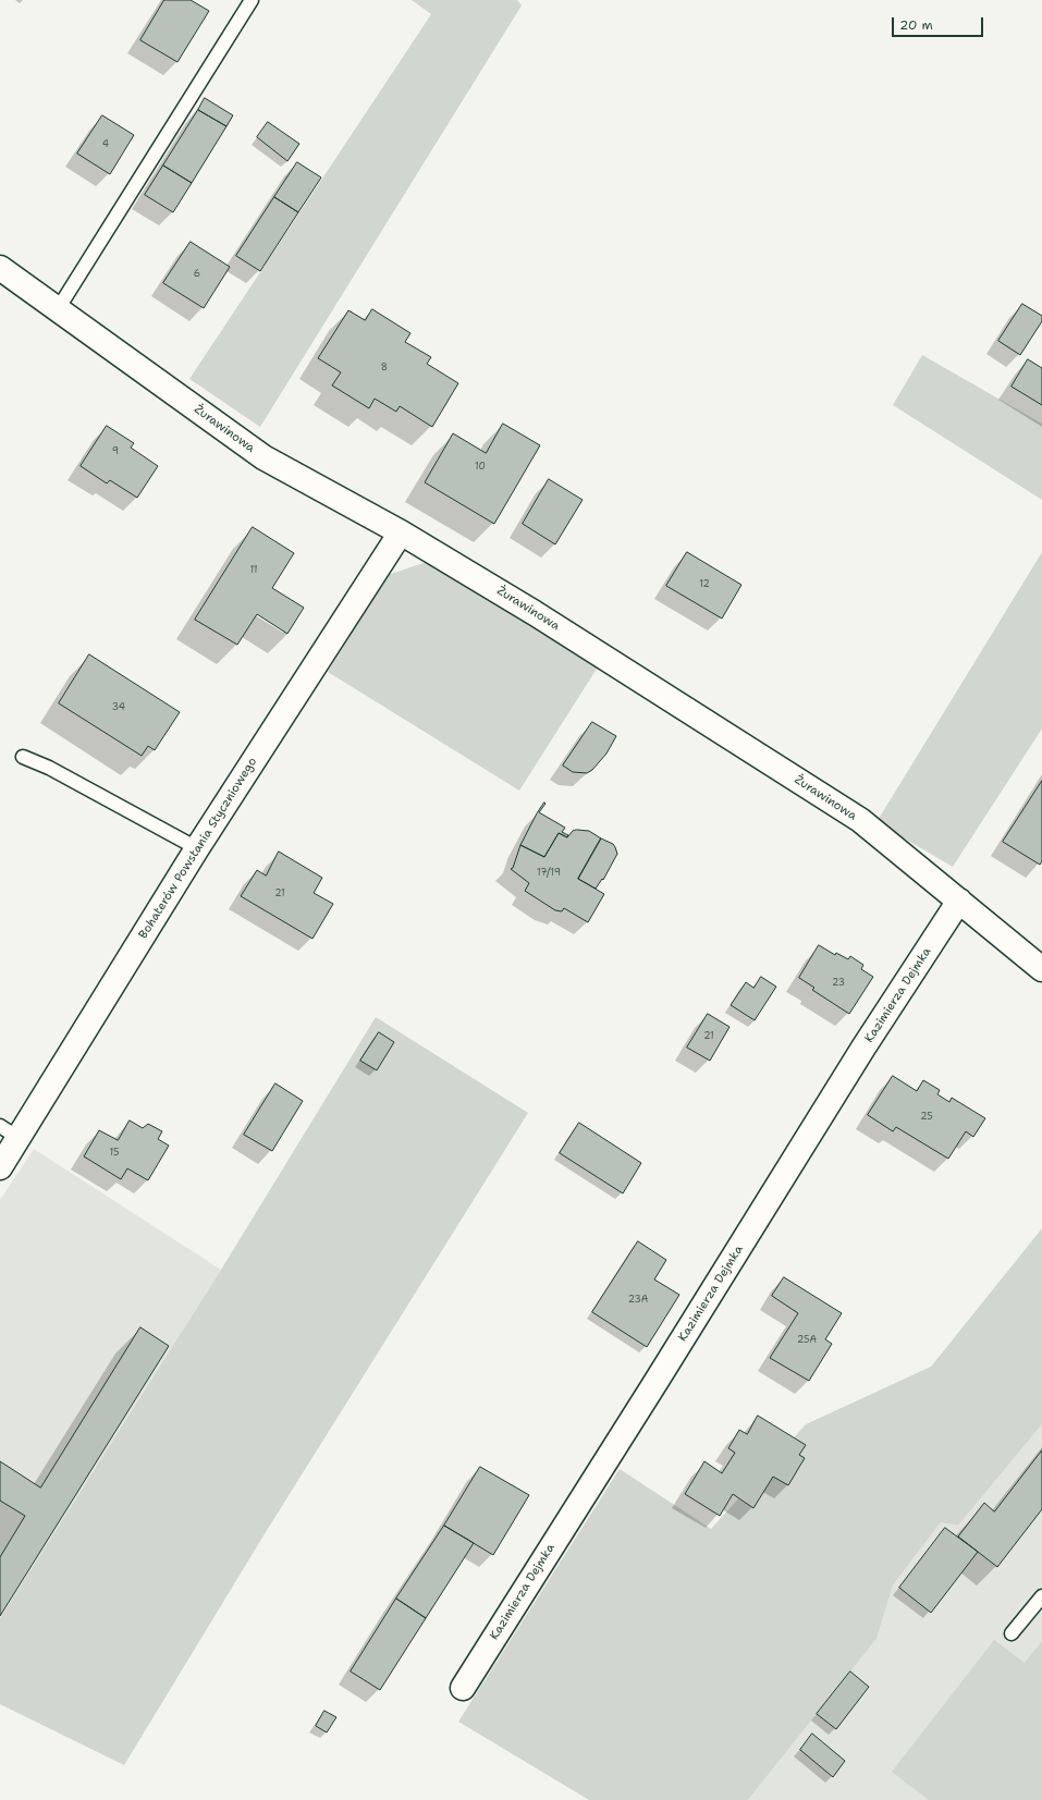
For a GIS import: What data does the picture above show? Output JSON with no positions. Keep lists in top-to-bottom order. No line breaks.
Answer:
{"streets":{"street":["Żurawinowa","Bohaterów Powstania Styczniowego","Kazimierza Dejmka"]},"crossings":[["Żurawinowa","Bohaterów Powstania Styczniowego"],["Żurawinowa","Kazimierza Dejmka"]],"house_numbers":["4","6","8","9","10","11","12","34","17/19","21","23","21","25","15","23A","25A"],"scale_bar":"20 m"}
